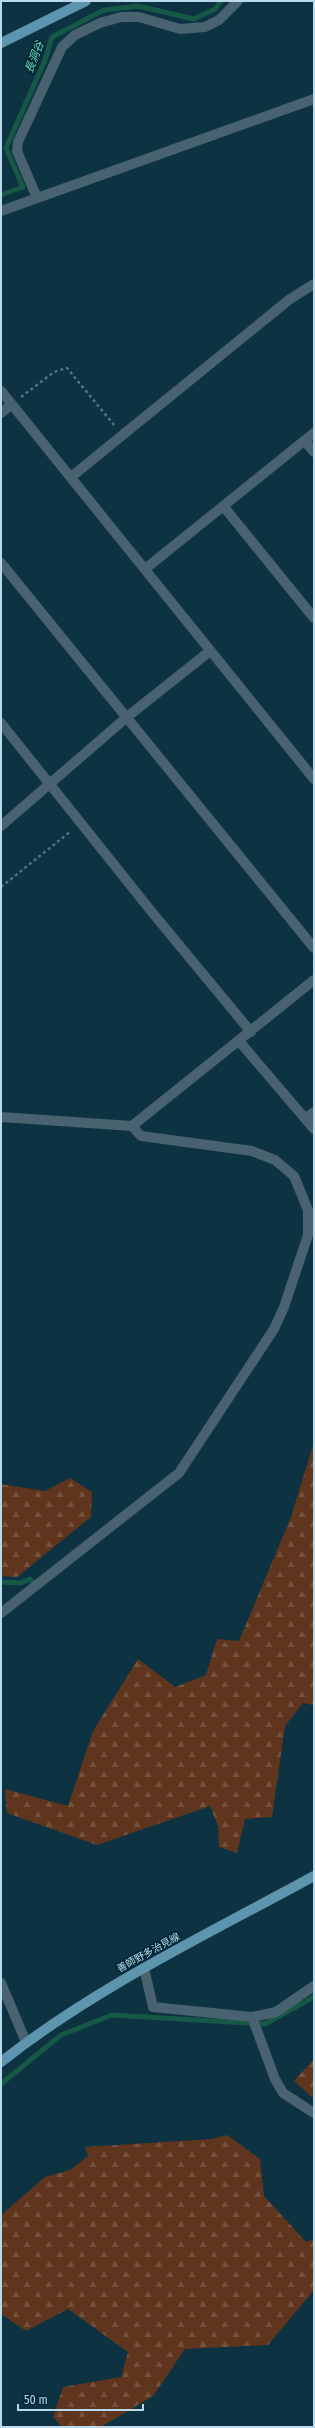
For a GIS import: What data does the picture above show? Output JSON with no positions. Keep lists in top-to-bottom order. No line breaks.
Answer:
{"streets":{"main road":["善師野多治見線"]},"water":["長洞谷"],"scale_bar":"50 m"}
